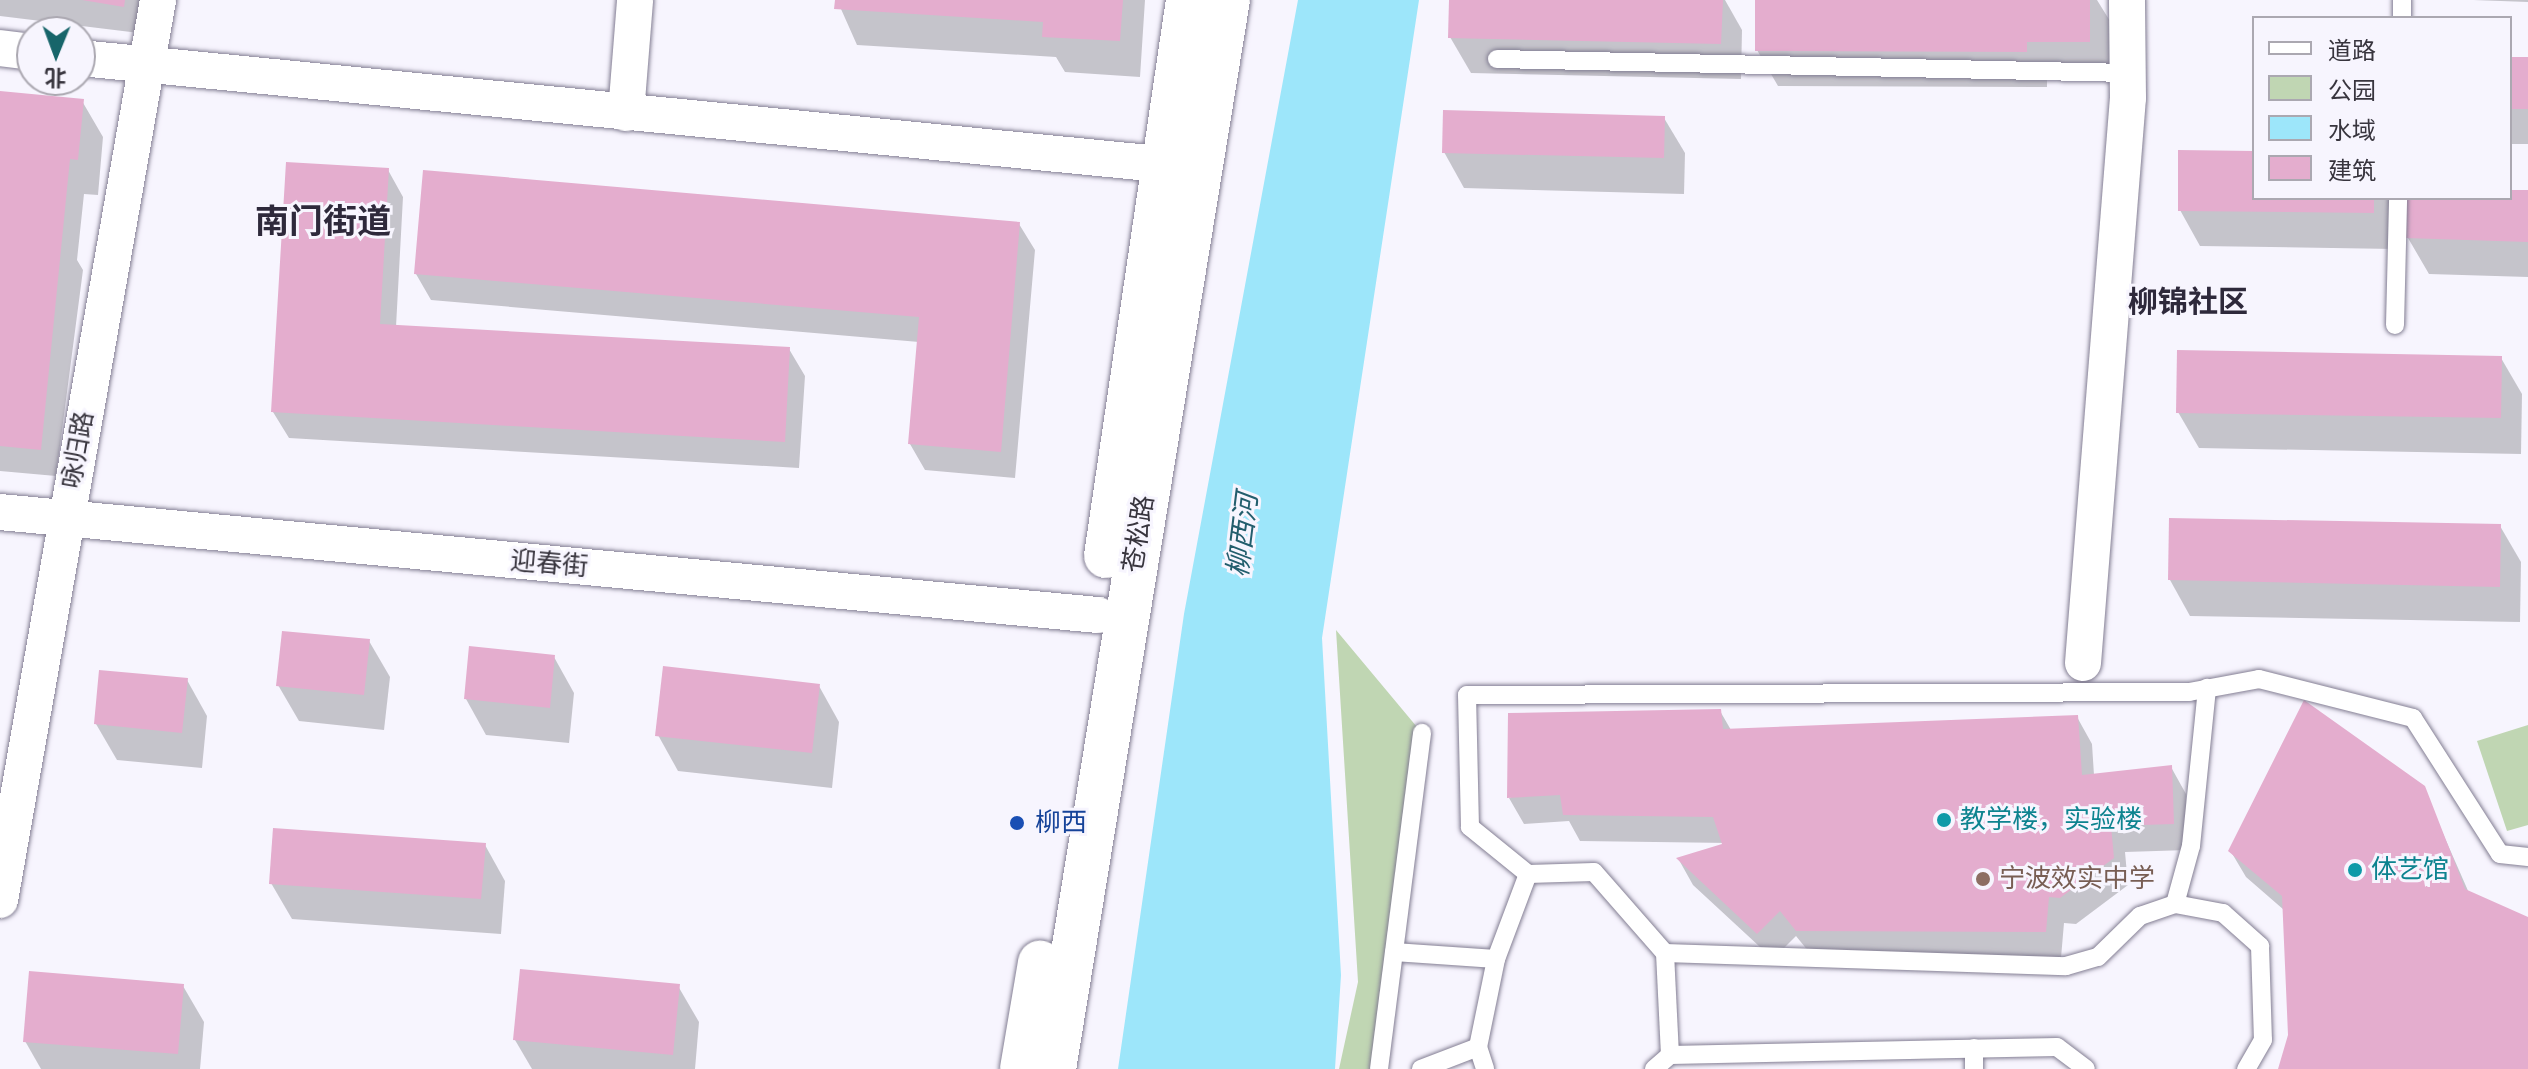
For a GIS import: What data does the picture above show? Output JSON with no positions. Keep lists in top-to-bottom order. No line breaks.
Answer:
{"streets":{"main road":["苍松路"],"street":["咏归路","迎春街"]},"crossings":[["咏归路","迎春街"],["苍松路","迎春街"]],"districts":["南门街道","柳锦社区"],"water":["柳西河"],"places":["教学楼，实验楼","柳西","体艺馆","宁波效实中学"],"legend":["道路","公园","水域","建筑"],"north":"bottom"}
